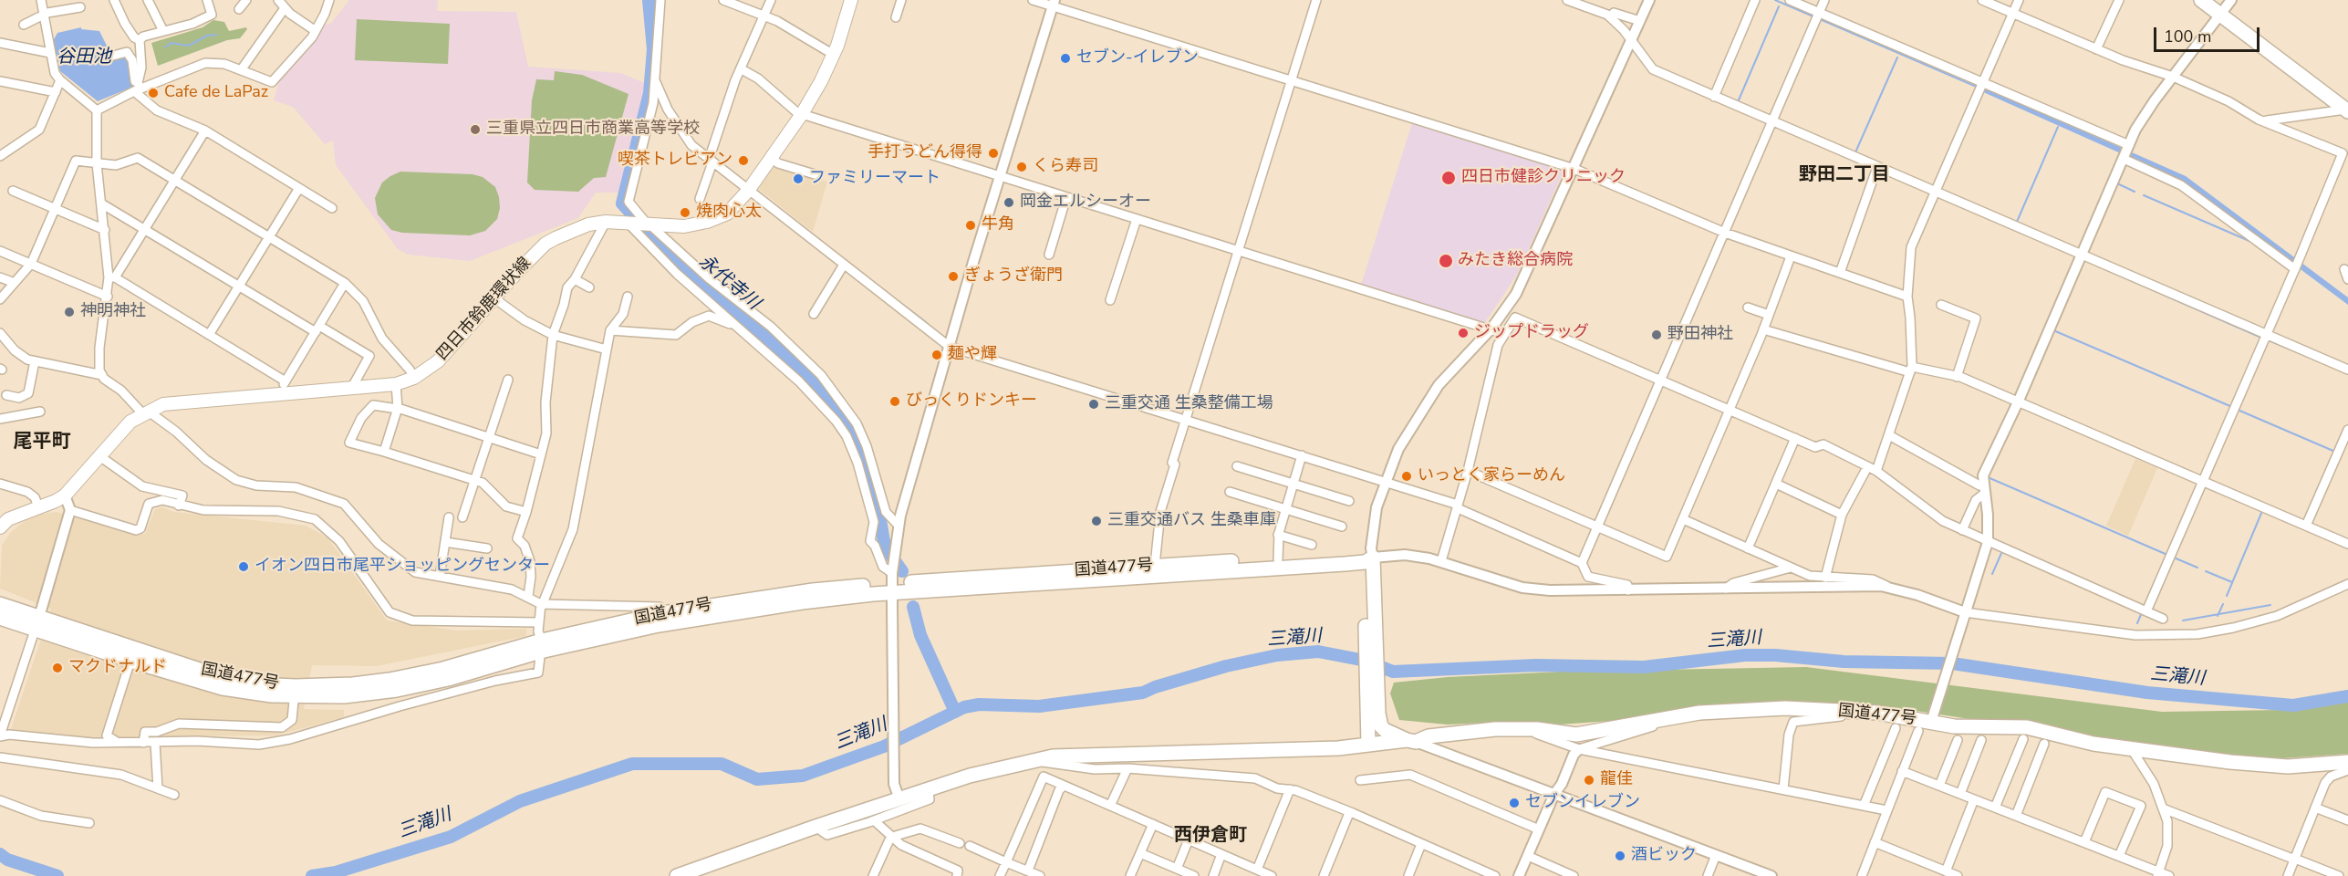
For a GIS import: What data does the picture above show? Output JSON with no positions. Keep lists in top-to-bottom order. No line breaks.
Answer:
{"streets":{"highway":["国道477号"],"main road":["四日市鈴鹿環状線"]},"districts":["野田二丁目","尾平町","西伊倉町"],"water":["谷田池","永代寺川","三滝川"],"places":["セブン-イレブン","Cafe de LaPaz","三重県立四日市商業高等学校","手打うどん得得","喫茶トレビアン","くら寿司","四日市健診クリニック","ファミリーマート","岡金エルシーオー","焼肉心太","牛角","みたき総合病院","ぎょうざ衛門","神明神社","ジップドラッグ","野田神社","麺や輝","びっくりドンキー","三重交通 生桑整備工場","いっとく家らーめん","三重交通バス 生桑車庫","イオン四日市尾平ショッピングセンター","マクドナルド","龍佳","セブンイレブン","酒ビック"],"scale_bar":"100 m"}
